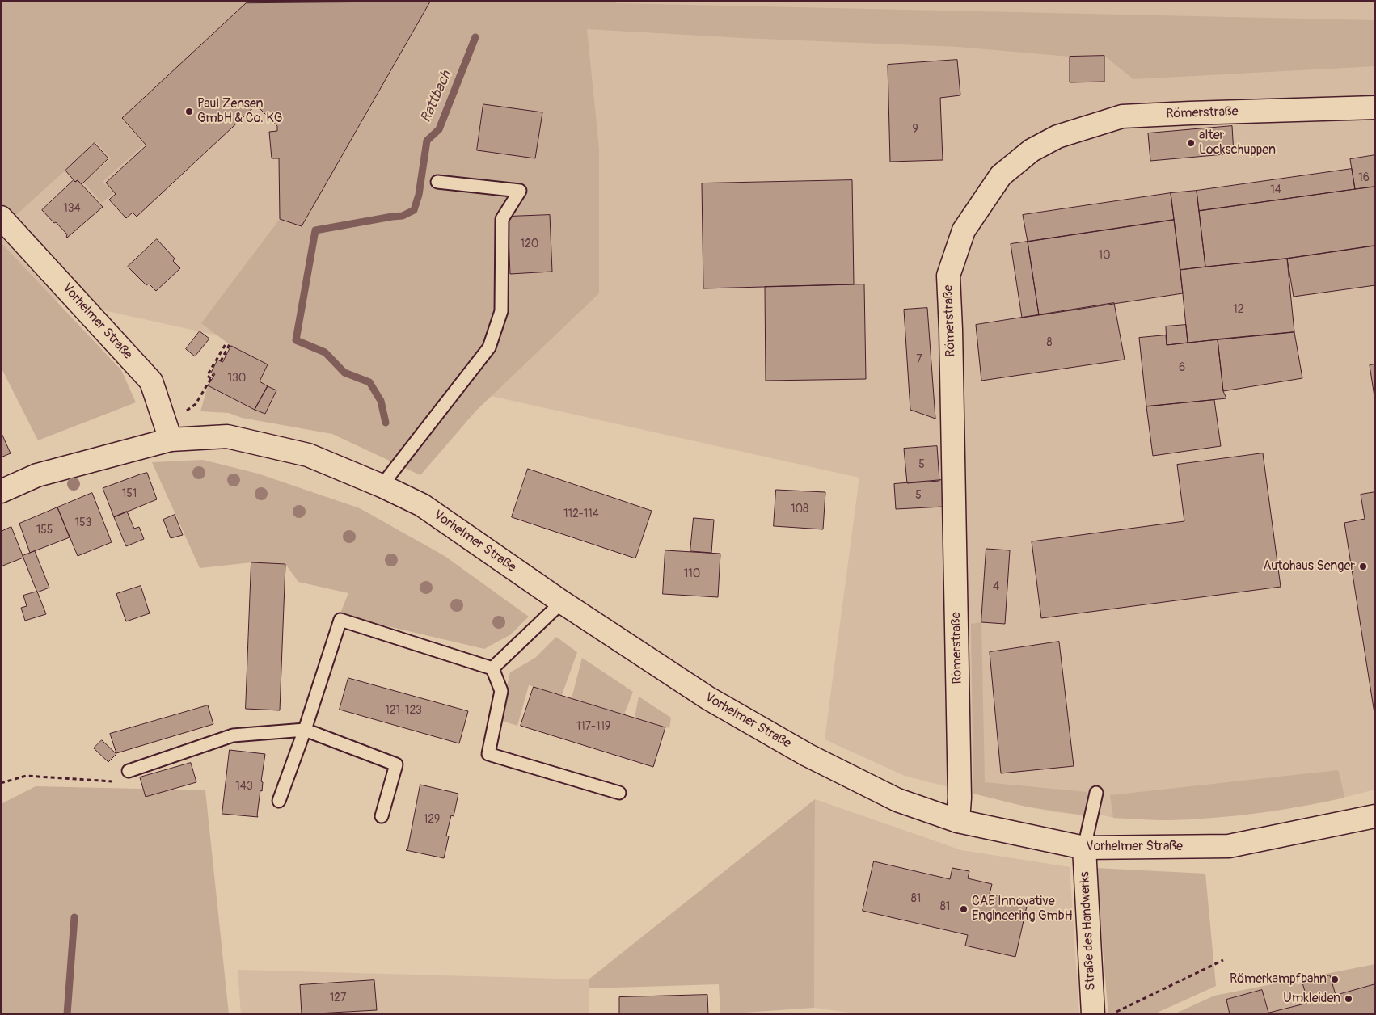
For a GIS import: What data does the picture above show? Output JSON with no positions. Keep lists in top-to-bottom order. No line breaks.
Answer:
{"streets":{"street":["Römerstraße","Vorhelmer Straße","Straße des Handwerks"]},"crossings":[["Römerstraße","Vorhelmer Straße"],["Vorhelmer Straße","Straße des Handwerks"]],"water":["Rattbach"],"places":["Paul Zensen GmbH & Co. KG","alter Lockschuppen","Autohaus Senger","CAE Innovative Engineering GmbH","Römerkampfbahn","Umkleiden"],"house_numbers":["9","16","14","134","120","10","12","8","7","6","130","5","151","5","108","112-114","153","155","110","4","121-123","117-119","143","129","81","81","127"]}
